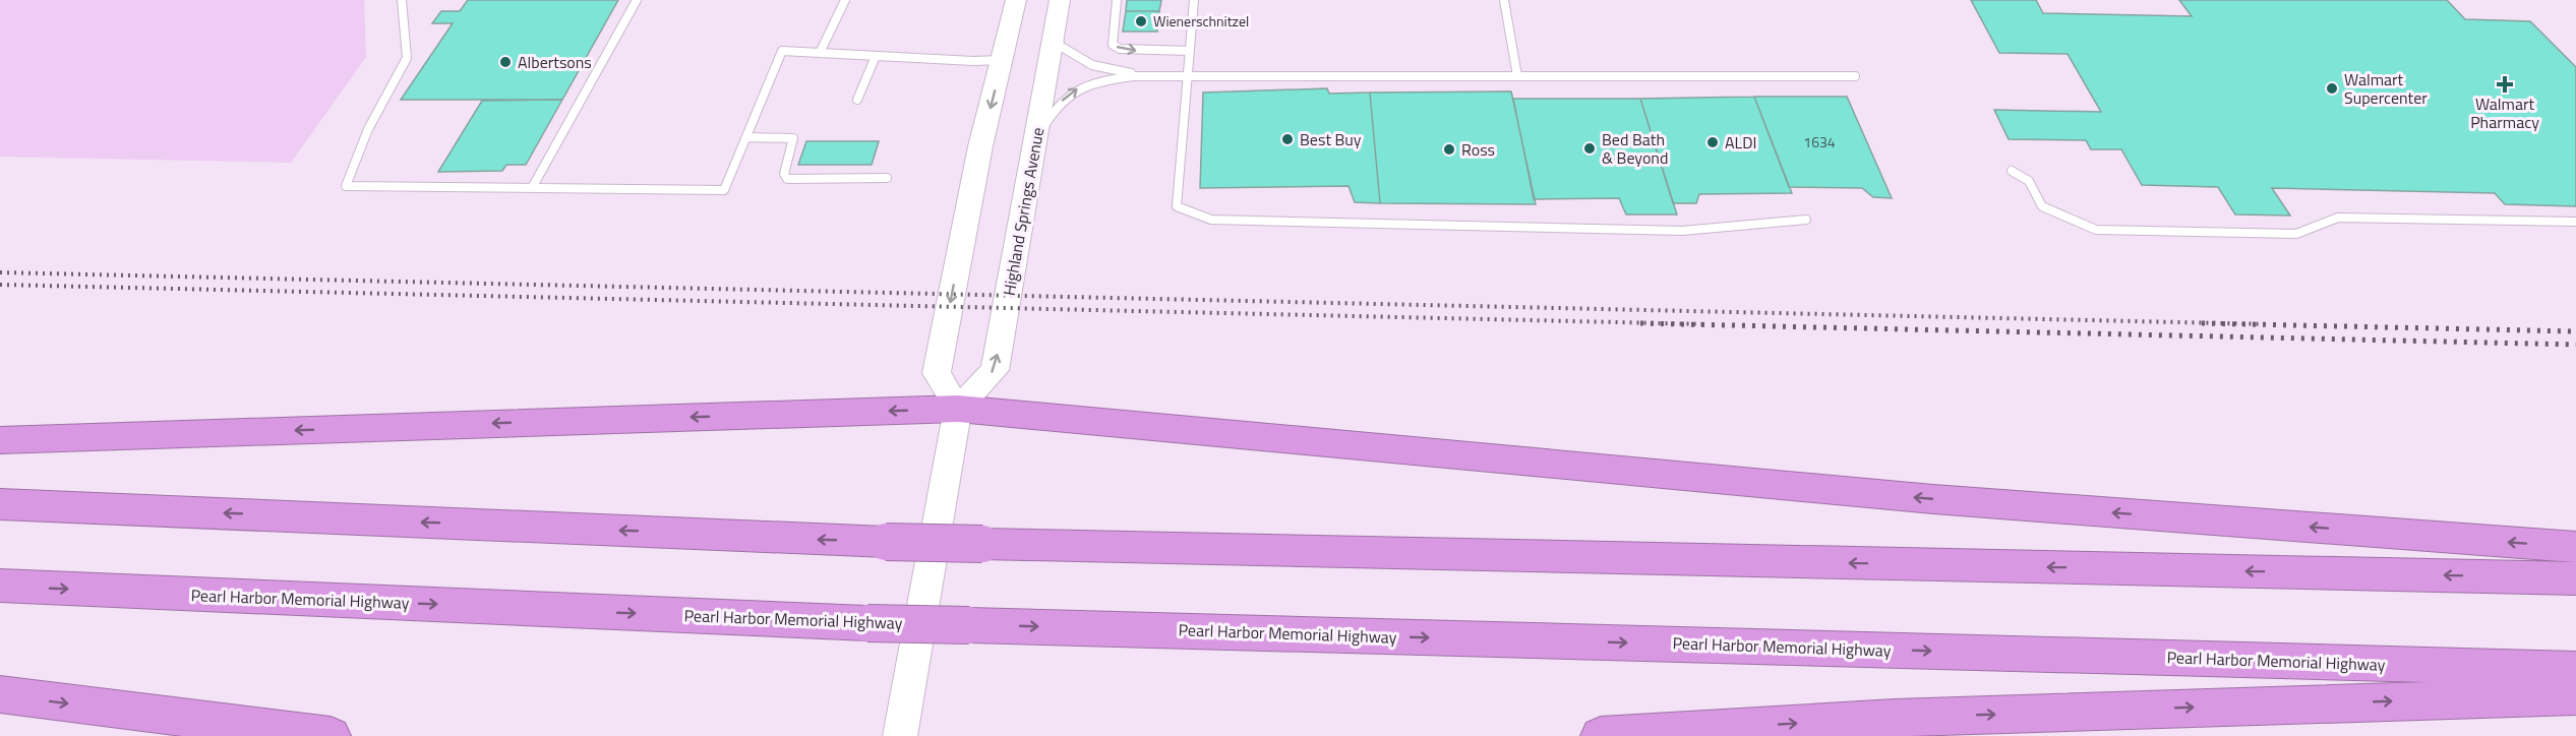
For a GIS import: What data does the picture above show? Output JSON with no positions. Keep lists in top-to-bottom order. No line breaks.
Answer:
{"streets":{"highway":["Pearl Harbor Memorial Highway"],"main road":["Highland Springs Avenue"]},"places":{"other":["Wienerschnitzel","Albertsons","Walmart Supercenter","Best Buy","ALDI","Bed Bath & Beyond","Ross"],"health":["Walmart Pharmacy"]},"house_numbers":["1634"]}
